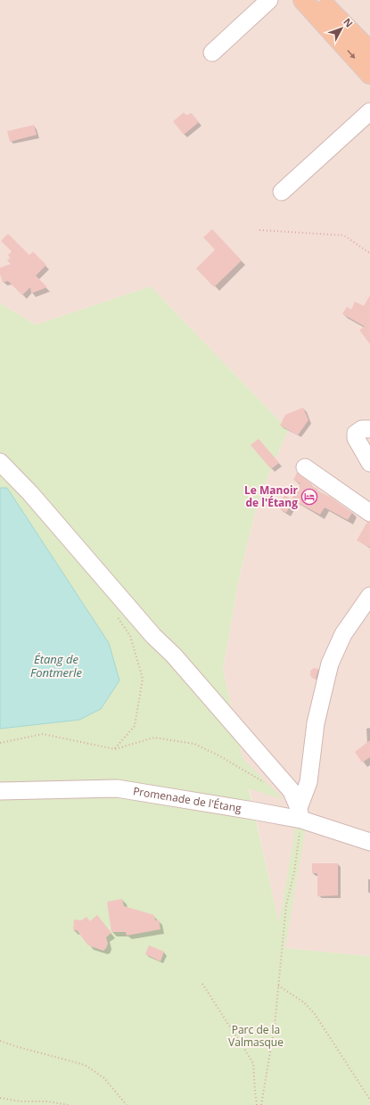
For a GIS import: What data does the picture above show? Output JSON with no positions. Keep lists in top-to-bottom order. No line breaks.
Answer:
{"streets":{"street":["Promenade de l'Étang"]},"water":["Étang de Fontmerle"],"parks":["Parc de la Valmasque"],"places":{"hotel":["Le Manoir de l'Étang"]},"north":"top right"}
